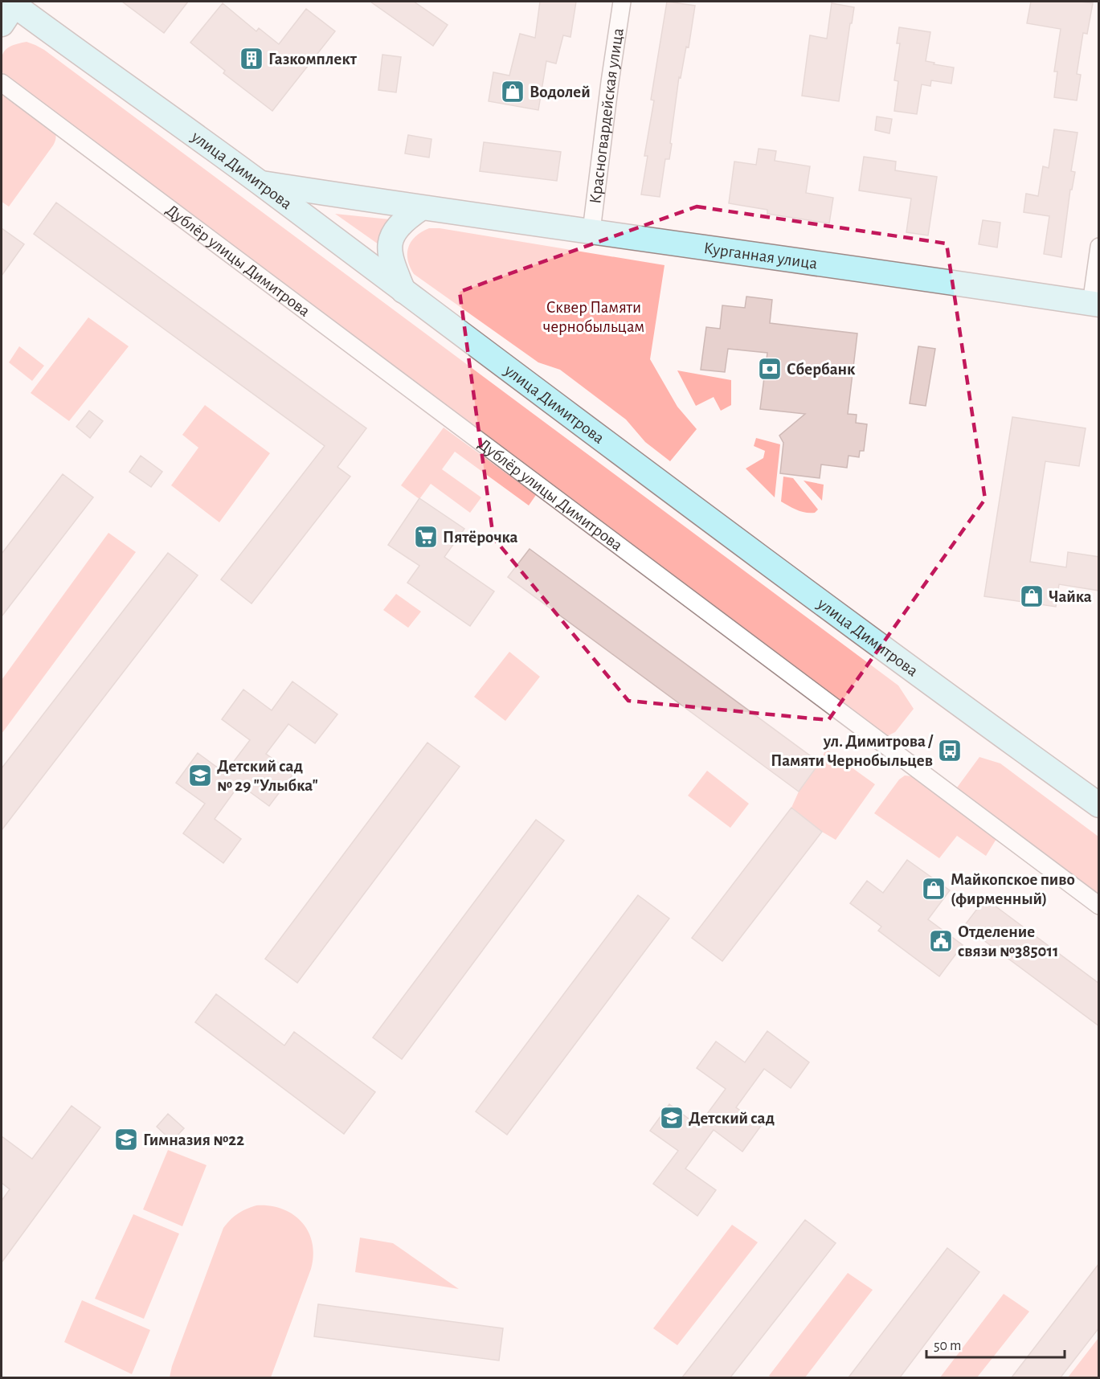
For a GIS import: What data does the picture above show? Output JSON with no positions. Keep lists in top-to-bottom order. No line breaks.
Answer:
{"streets":{"main road":["улица Димитрова","Курганная улица"],"street":["Красногвардейская улица","Дублёр улицы Димитрова"]},"crossings":[["Красногвардейская улица","Курганная улица"],["улица Димитрова","Курганная улица"]],"parks":["Сквер Памяти чернобыльцам"],"places":{"building":["Газкомплект"],"shop":["Водолей","Чайка","Майкопское пиво (фирменный)"],"bank":["Сбербанк"],"supermarket":["Пятёрочка"],"bus stop":["ул. Димитрова / Памяти Чернобыльцев"],"school or university":["Детский сад № 29 \"Улыбка\"","Детский сад","Гимназия №22"],"public building":["Отделение связи №385011"]},"scale_bar":"50 m"}
